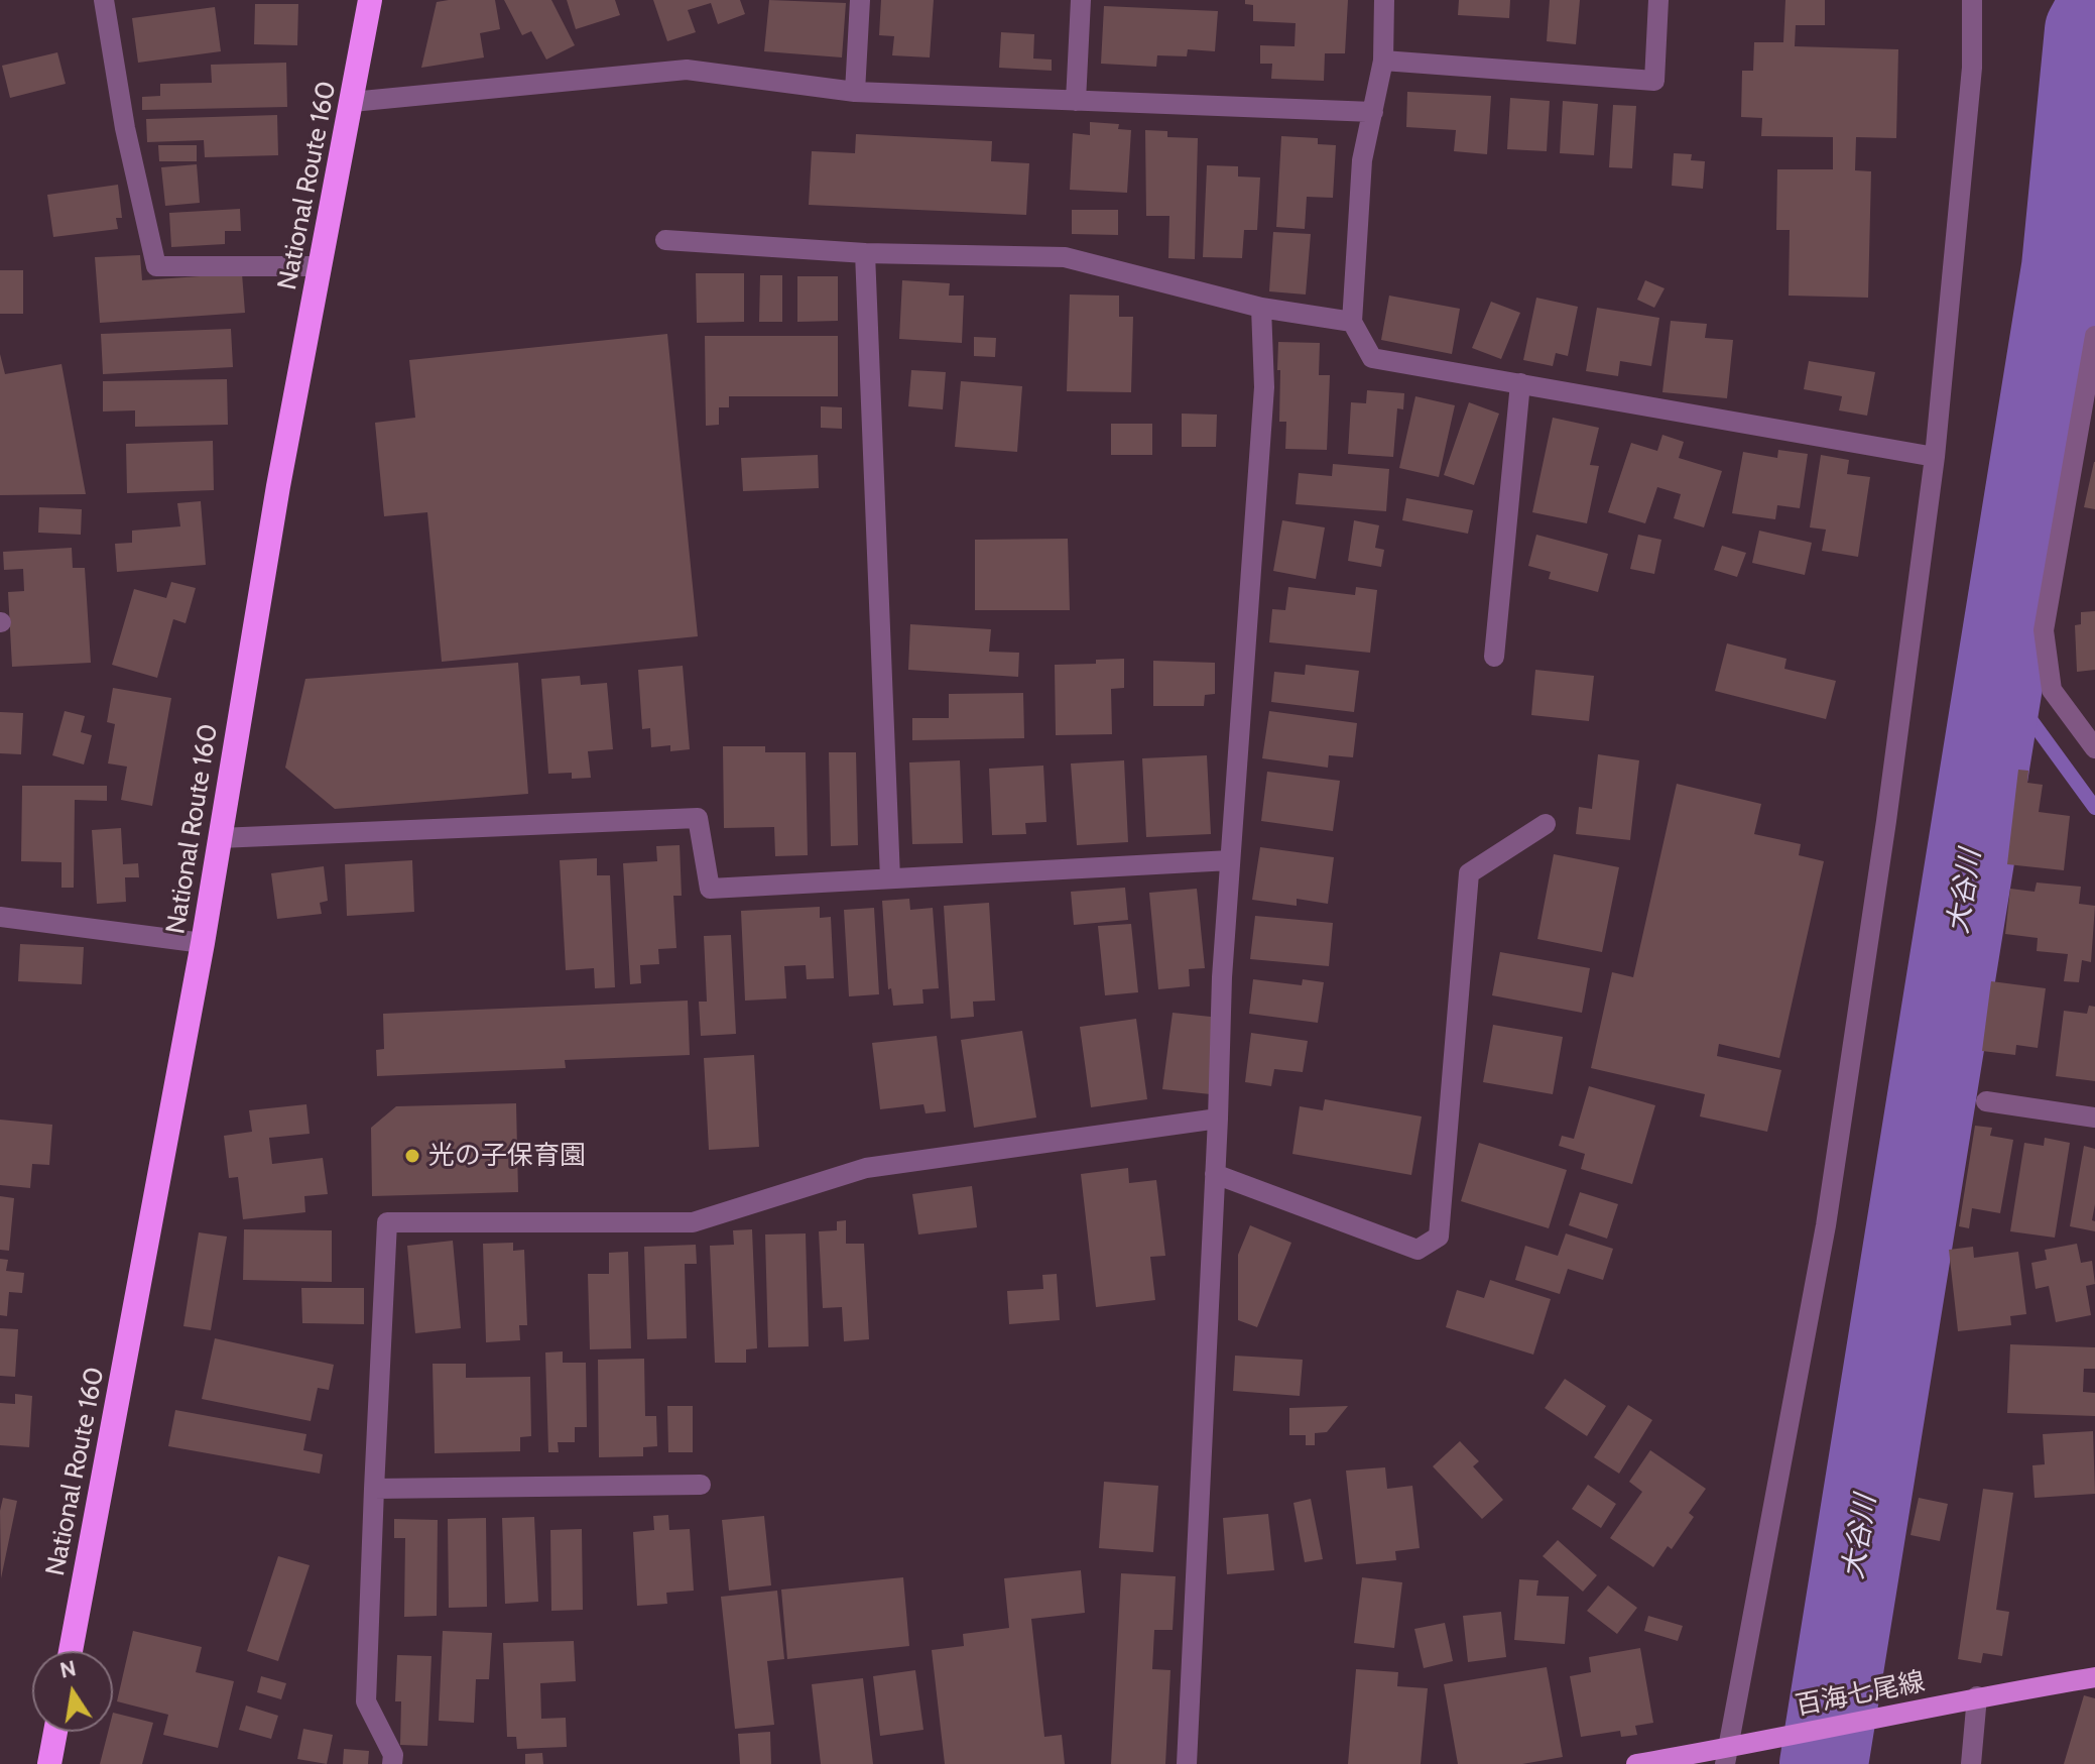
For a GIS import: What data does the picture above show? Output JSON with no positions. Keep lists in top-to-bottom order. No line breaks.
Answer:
{"streets":{"highway":["National Route 160"],"main road":["百海七尾線"]},"water":["大谷川"],"places":["光の子保育園"],"north":"top"}
